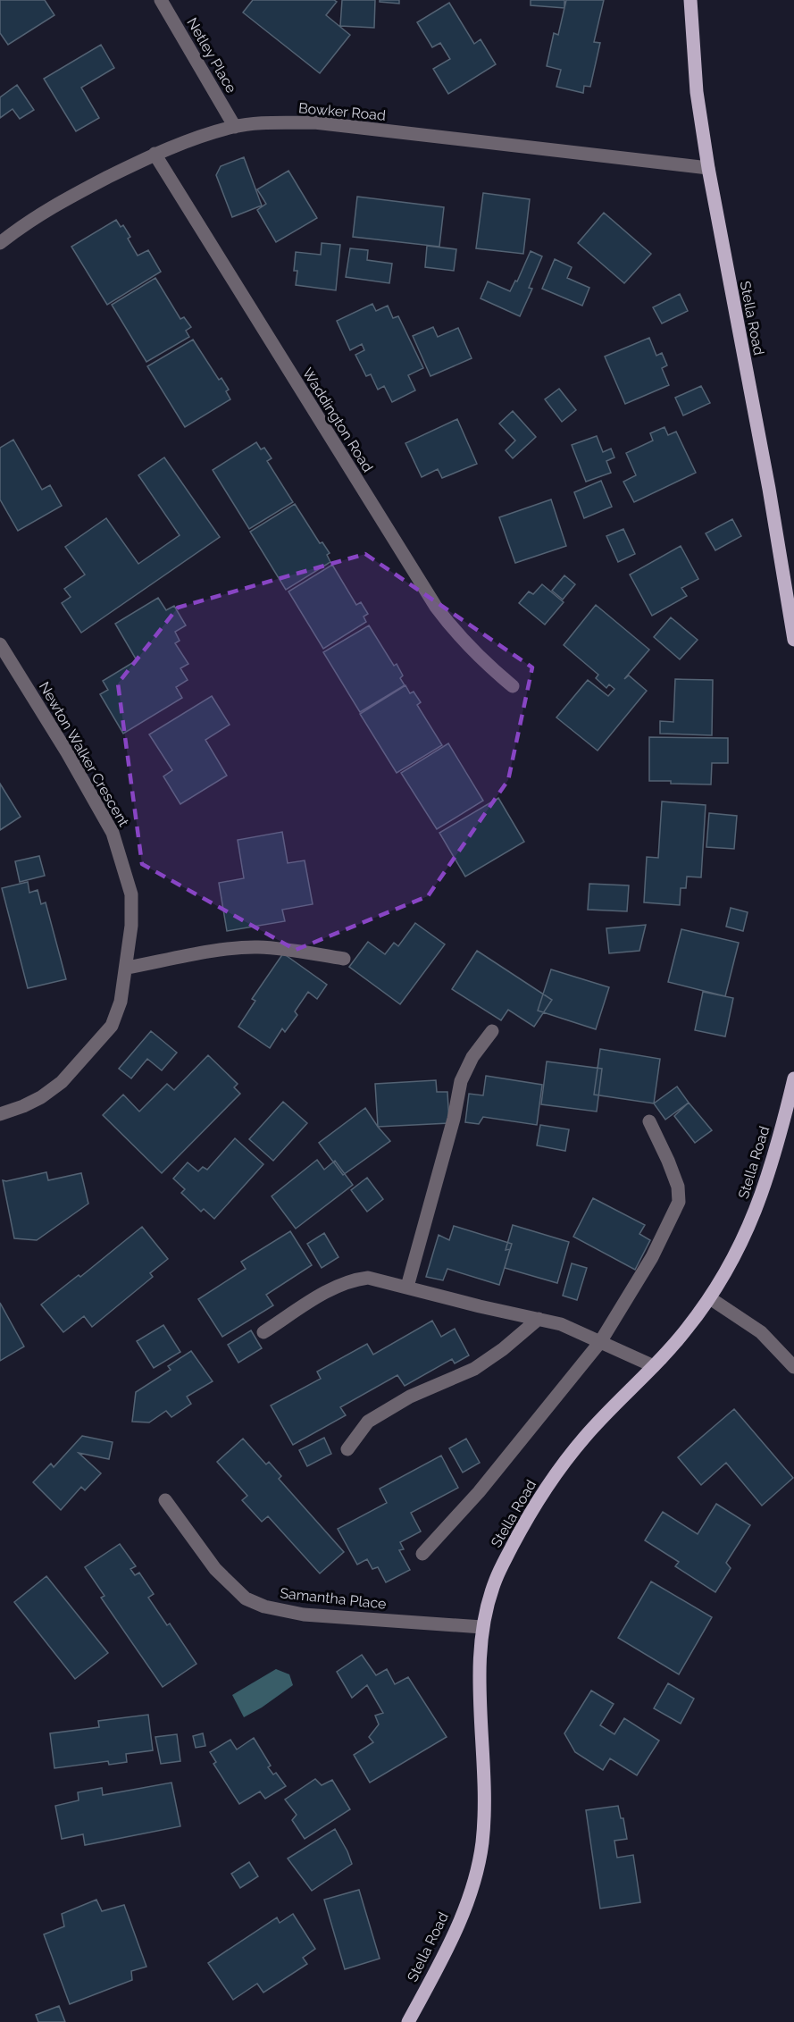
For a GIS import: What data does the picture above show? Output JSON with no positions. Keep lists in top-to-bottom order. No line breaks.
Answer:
{"streets":{"main road":["Stella Road"],"street":["Netley Place","Bowker Road","Waddington Road","Newton Walker Crescent","Samantha Place"]},"crossings":[["Netley Place","Bowker Road"],["Bowker Road","Stella Road"],["Bowker Road","Waddington Road"],["Stella Road","Samantha Place"]]}
